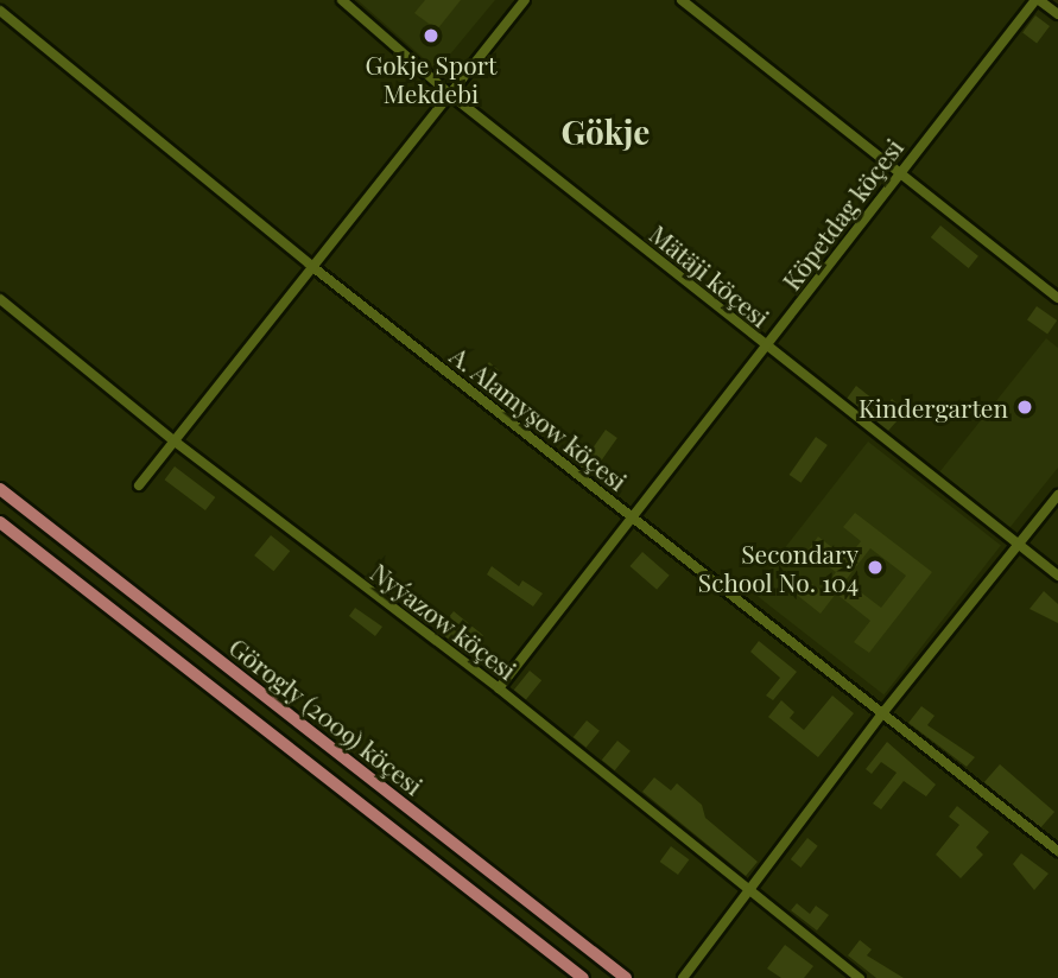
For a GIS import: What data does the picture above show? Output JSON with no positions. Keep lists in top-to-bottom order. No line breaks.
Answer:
{"streets":{"main road":["Görogly (2009) köçesi"],"street":["Köpetdag köçesi","Mätäji köçesi","A. Alamyşow köçesi","Nyýazow köçesi"]},"crossings":[["Köpetdag köçesi","Mätäji köçesi"],["Köpetdag köçesi","A. Alamyşow köçesi"],["Köpetdag köçesi","Nyýazow köçesi"]],"districts":["Gökje"],"places":["Gokje Sport Mekdebi","Kindergarten","Secondary School No. 104"]}
